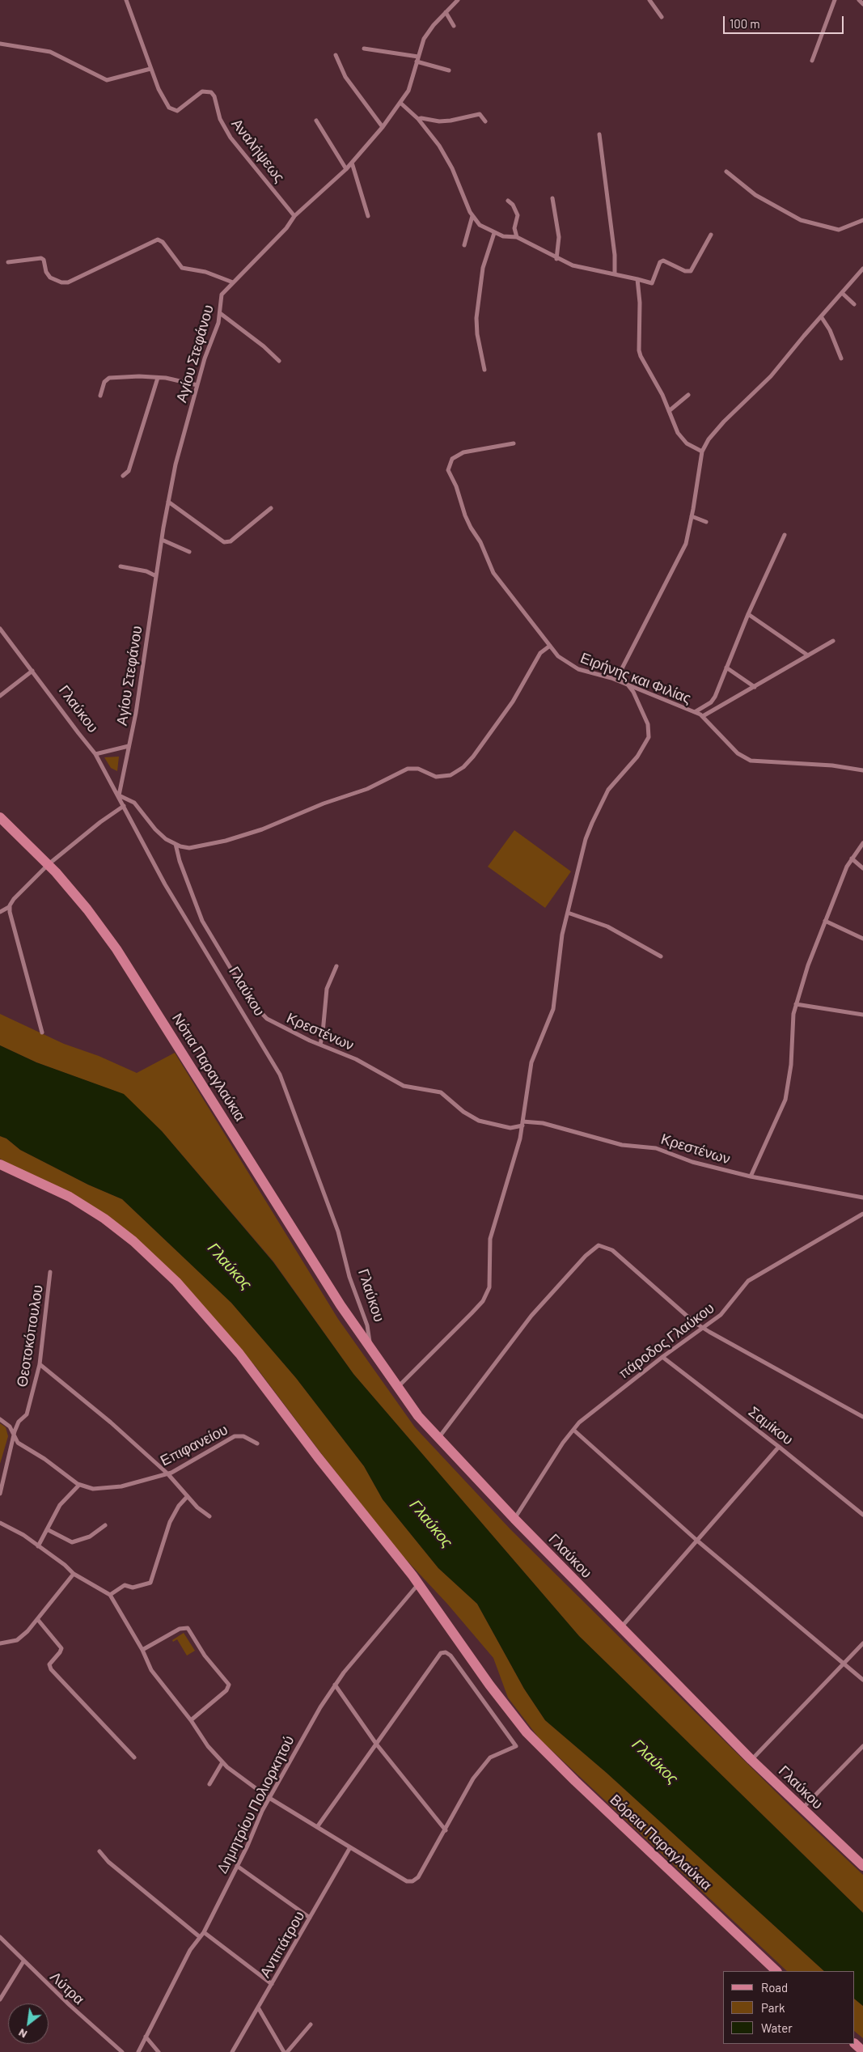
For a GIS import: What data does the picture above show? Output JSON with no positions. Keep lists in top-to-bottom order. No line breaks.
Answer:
{"streets":{"main road":["Γλαύκου","Νότια Παραγλαύκια","Βόρεια Παραγλαύκια"],"street":["Αναλήψεως","Αγίου Στεφάνου","Ειρήνης και Φιλίας","Κρεστένων","Θεοτοκόπουλου","πάροδος Γλαύκου","Σαμίκου","Επιφανείου","Δημητρίου Πολιορκητού","Αντιπάτρου","Λύτρα"]},"crossings":[["Αναλήψεως","Αγίου Στεφάνου"],["Αγίου Στεφάνου","Γλαύκου"],["Γλαύκου","Νότια Παραγλαύκια"],["Γλαύκου","πάροδος Γλαύκου"],["Θεοτοκόπουλου","Επιφανείου"],["πάροδος Γλαύκου","Σαμίκου"],["Δημητρίου Πολιορκητού","Βόρεια Παραγλαύκια"]],"water":["Γλαύκος"],"legend":["Road","Park","Water"],"scale_bar":"100 m","north":"bottom left"}
